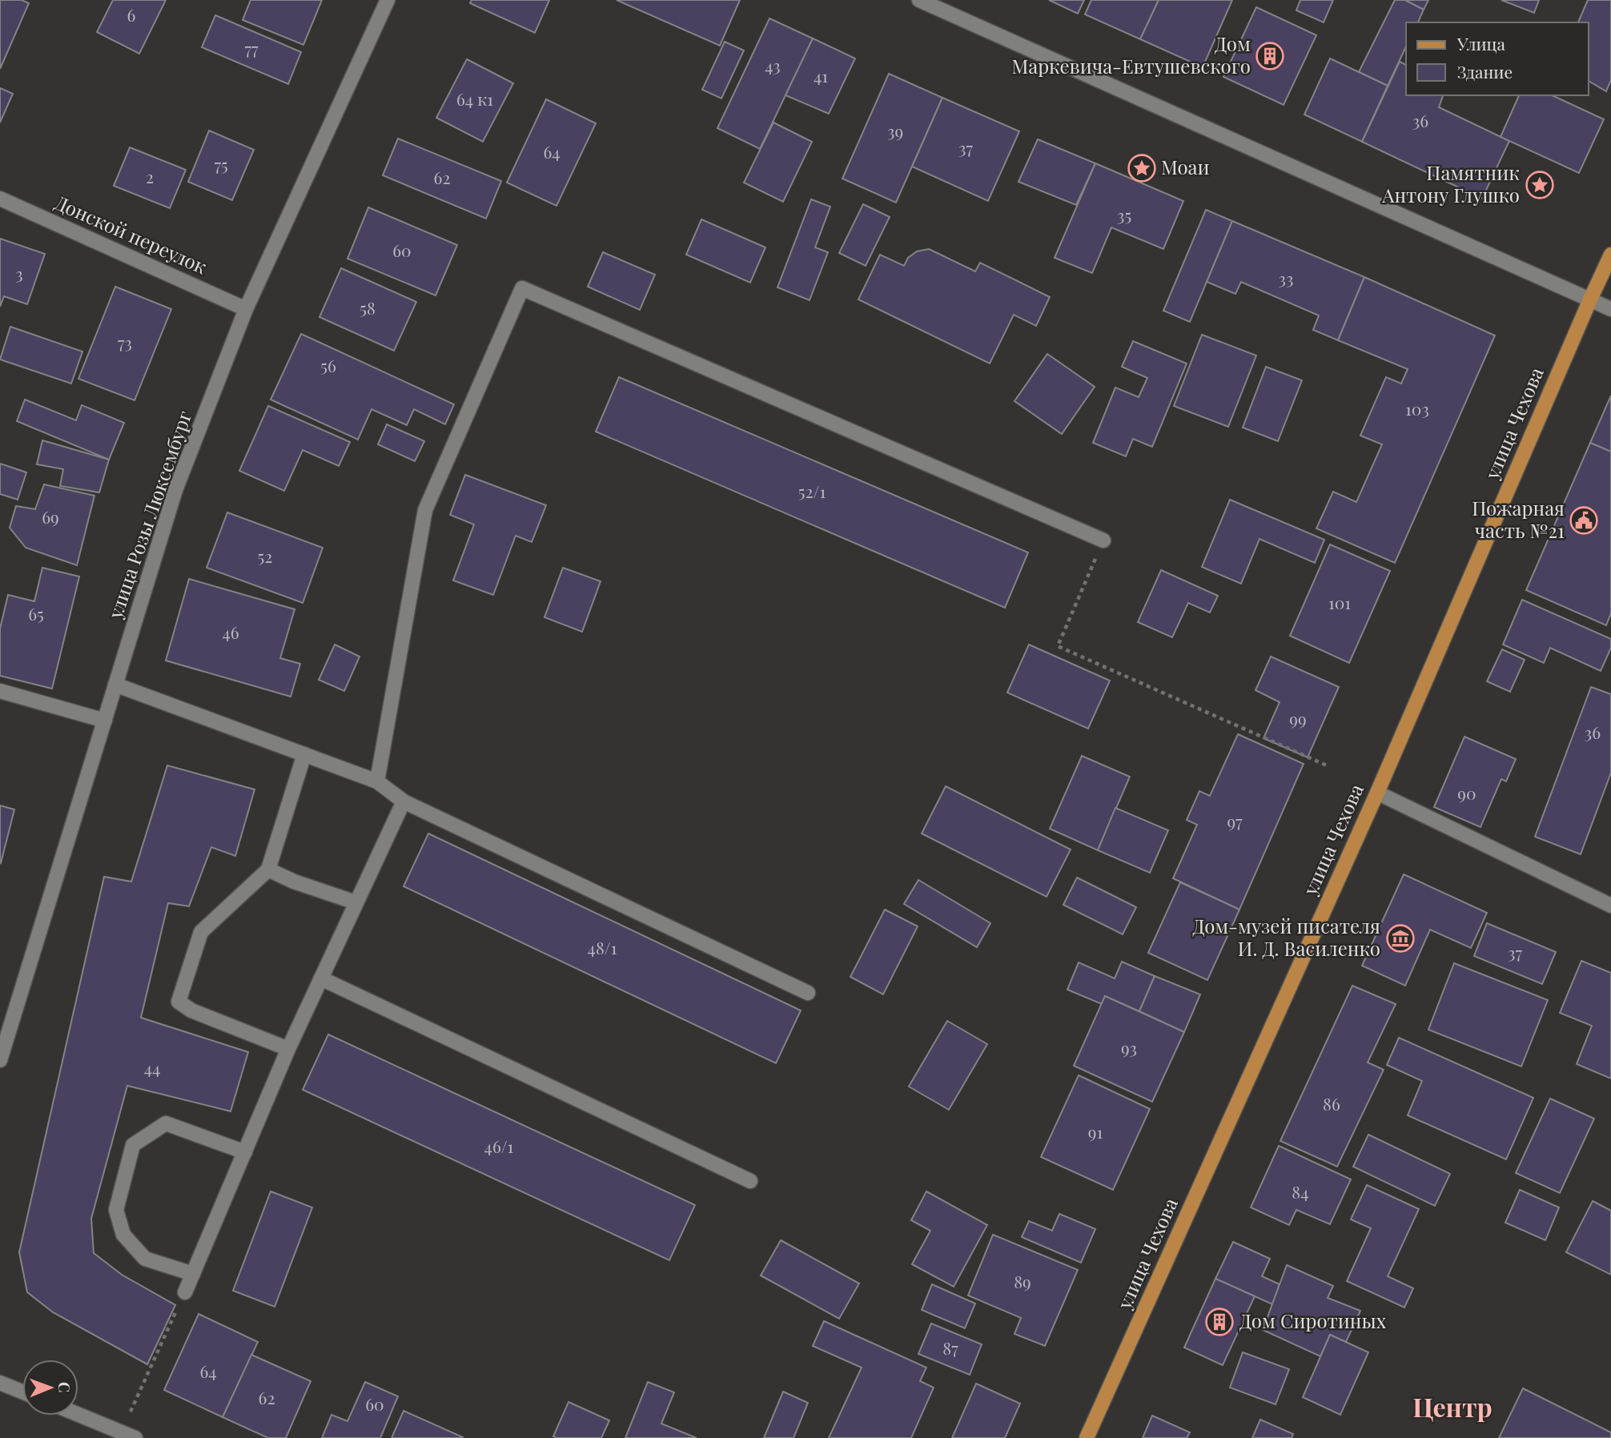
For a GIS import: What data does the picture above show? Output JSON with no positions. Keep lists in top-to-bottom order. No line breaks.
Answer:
{"streets":{"main road":["улица Чехова"],"street":["Донской переулок","улица Розы Люксембург"]},"crossings":[["Донской переулок","улица Розы Люксембург"]],"districts":["Центр"],"places":{"building":["Дом Маркевича-Евтушевского","Дом Сиротиных"],"place":["Моаи","Памятник Антону Глушко"],"public building":["Пожарная часть №21"],"museum":["Дом-музей писателя И. Д. Василенко"]},"house_numbers":["6","77","43","41","64 к1","36","39","37","64","75","2","62","35","60","3","33","58","73","56","103","52/1","69","52","101","65","46","99","36","90","97","48/1","37","93","44","86","91","46/1","84","89","87","64","62","60"],"legend":["Улица","Здание"],"north":"right"}
